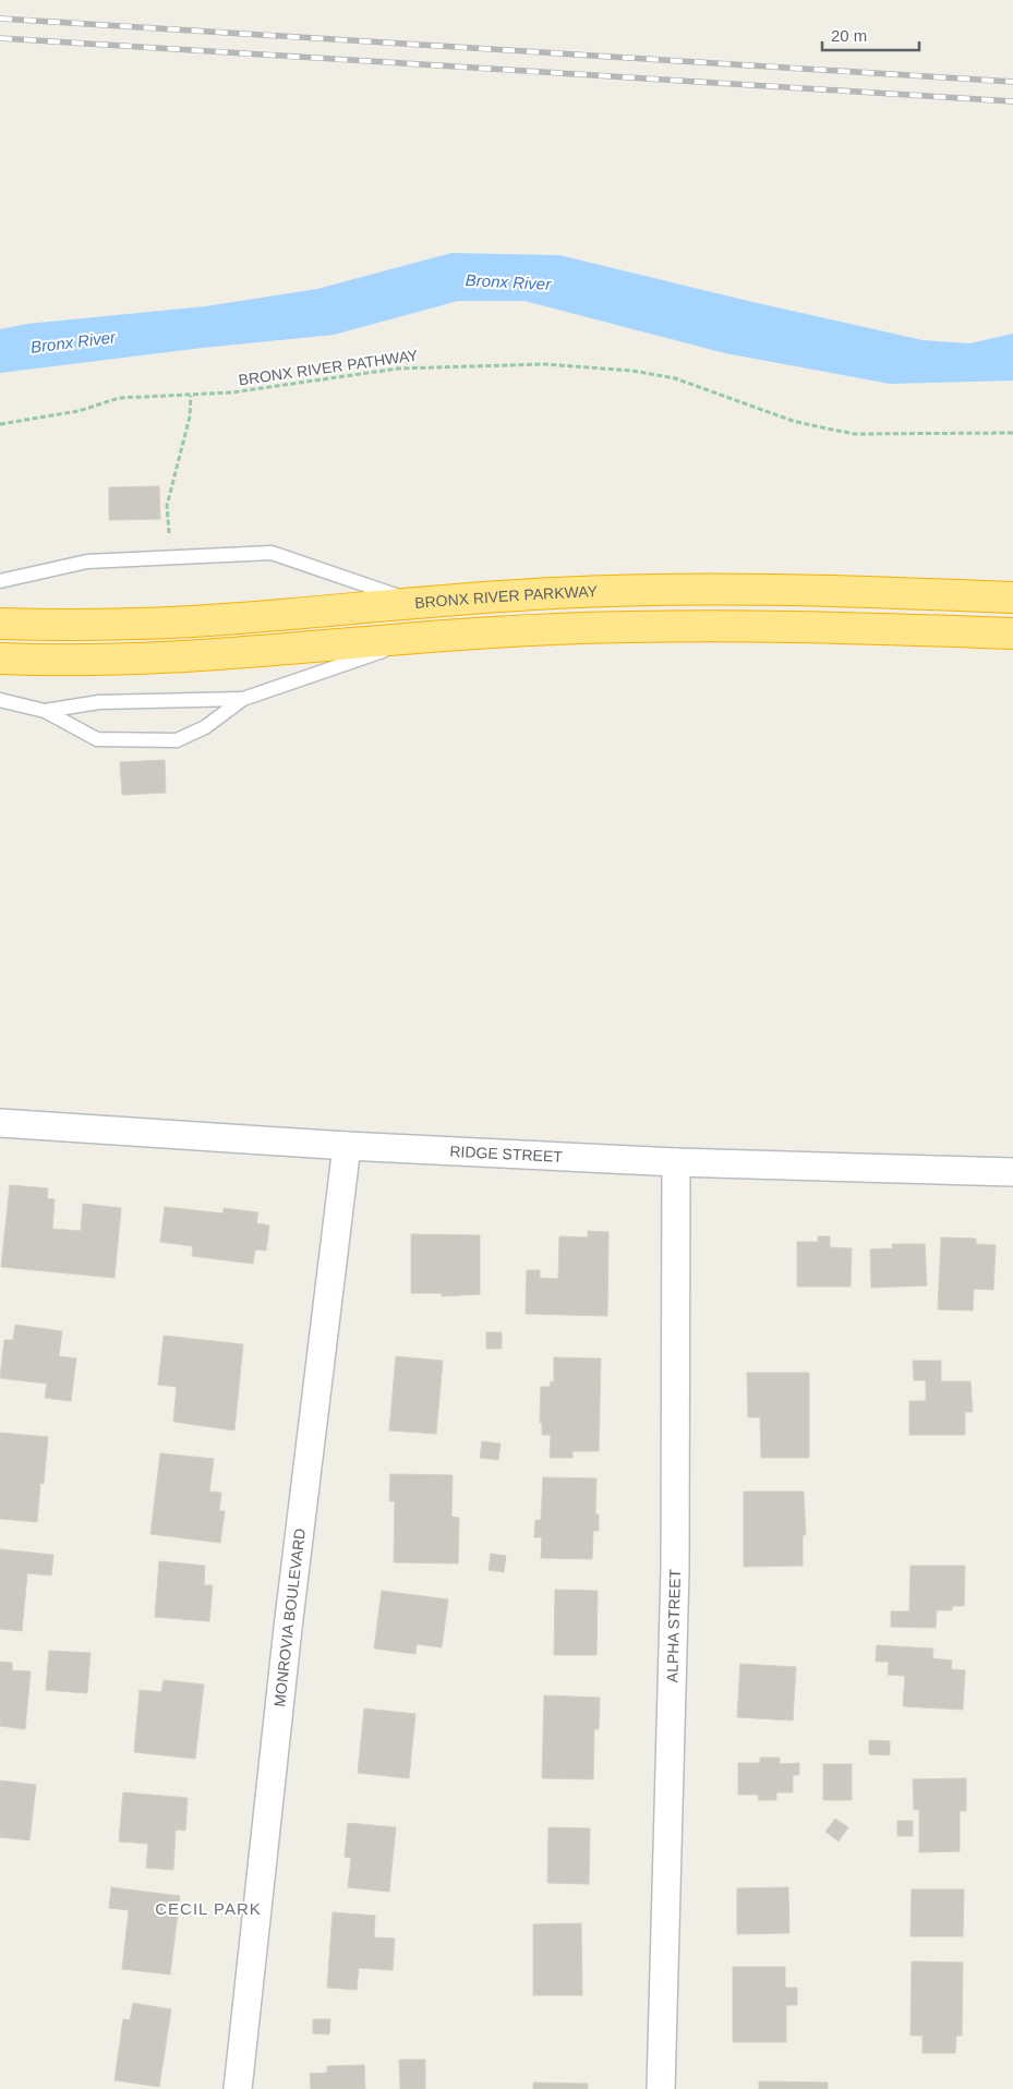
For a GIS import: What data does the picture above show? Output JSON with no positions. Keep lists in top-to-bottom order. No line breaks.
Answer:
{"streets":{"highway":["BRONX RIVER PARKWAY"],"street":["RIDGE STREET","MONROVIA BOULEVARD","ALPHA STREET"],"path":["BRONX RIVER PATHWAY"]},"crossings":[["RIDGE STREET","MONROVIA BOULEVARD"],["RIDGE STREET","ALPHA STREET"]],"districts":["CECIL PARK"],"water":["Bronx River"],"scale_bar":"20 m"}
